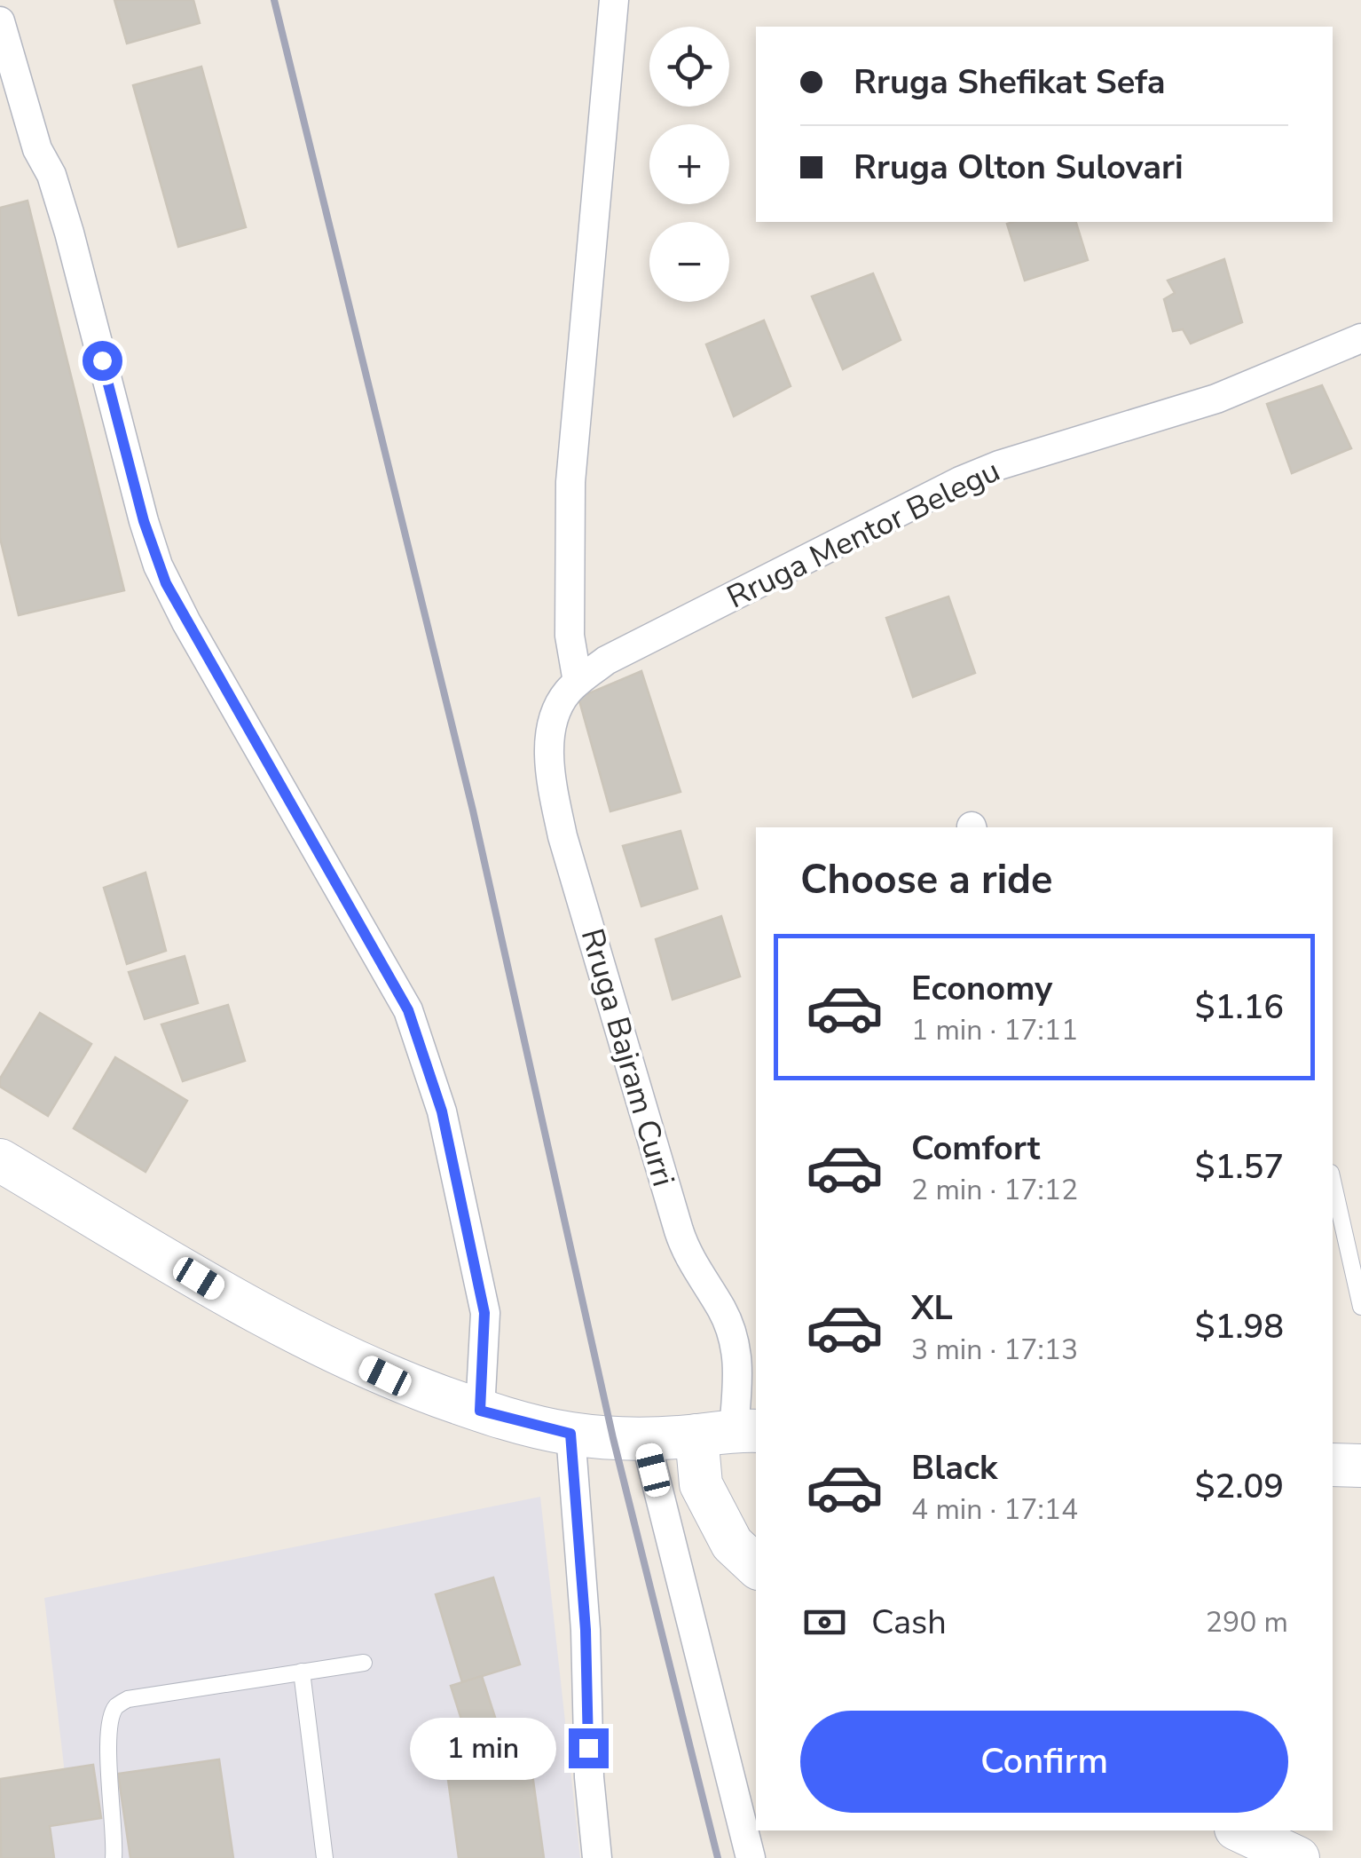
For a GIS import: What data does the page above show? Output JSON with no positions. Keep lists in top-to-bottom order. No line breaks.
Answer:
{"streets":{"street":["Rruga Mentor Belegu","Rruga Bajram Curri"]},"crossings":[["Rruga Mentor Belegu","Rruga Bajram Curri"]],"page":{"map_buttons":["+","−"],"banner":["Rruga Shefikat Sefa","Rruga Olton Sulovari"],"heading":"Choose a ride","list":[{"name":"Economy","note":"1 min · 17:11","value":"$1.16"},{"name":"Comfort","note":"2 min · 17:12","value":"$1.57"},{"name":"XL","note":"3 min · 17:13","value":"$1.98"},{"name":"Black","note":"4 min · 17:14","value":"$2.09"}],"pay":["Cash","290 m"],"buttons":"Confirm","bubble":"1 min"}}
